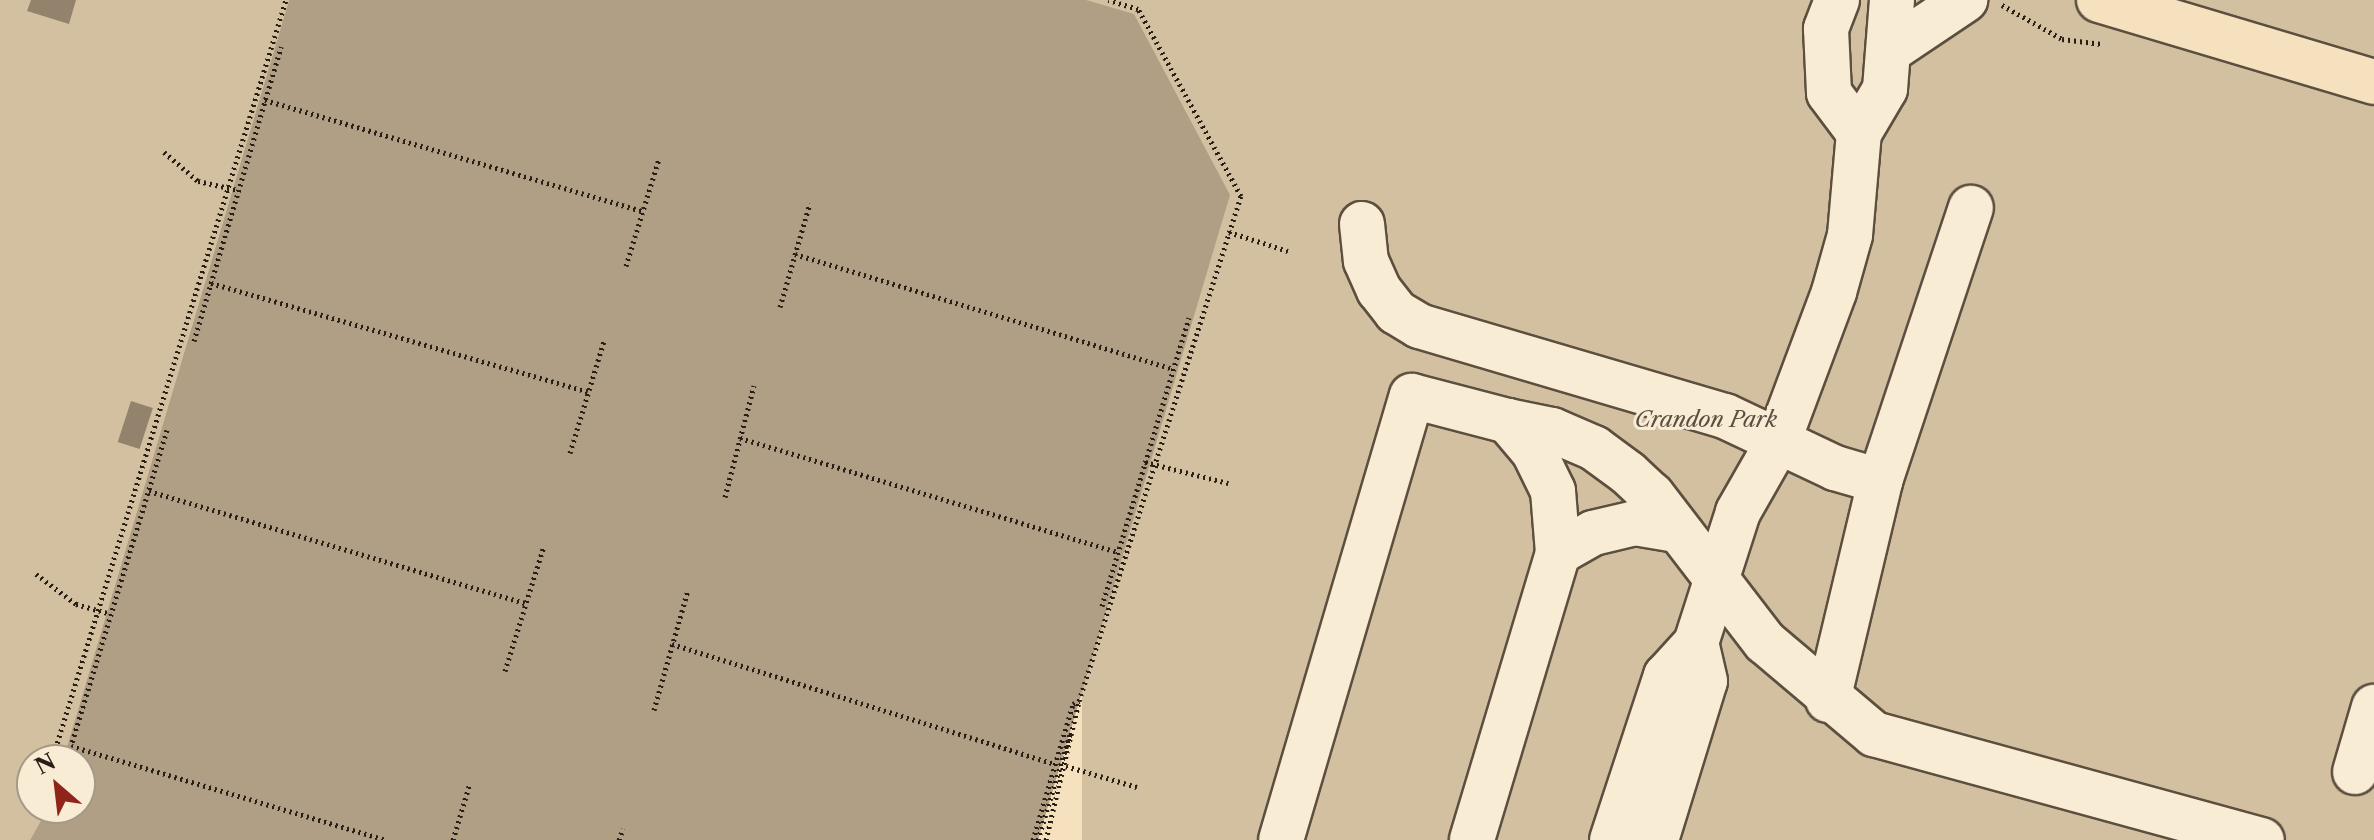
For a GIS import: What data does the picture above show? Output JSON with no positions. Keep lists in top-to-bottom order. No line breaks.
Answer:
{"parks":["Crandon Park"],"north":"top left"}
